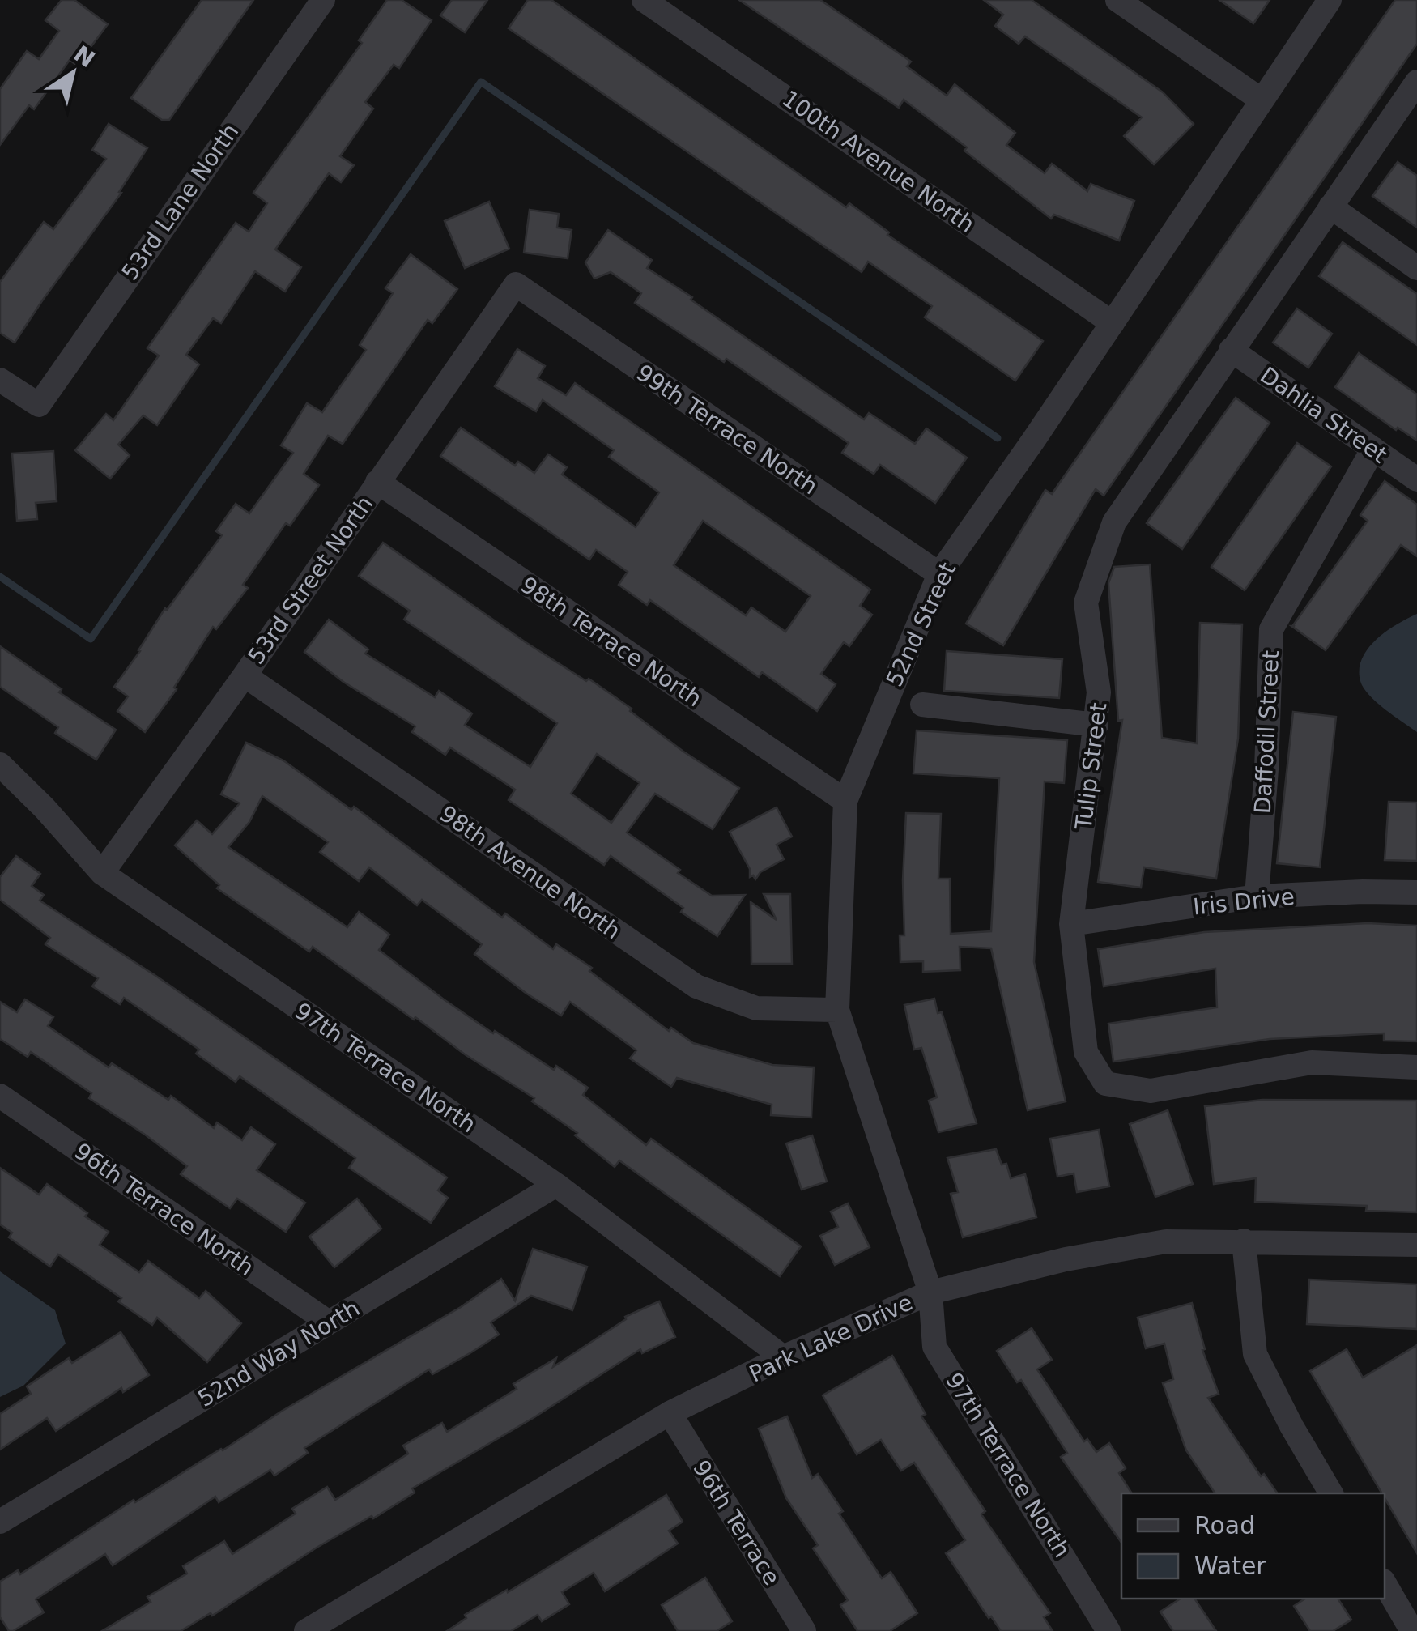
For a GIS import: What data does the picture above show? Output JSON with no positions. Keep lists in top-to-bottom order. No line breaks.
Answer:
{"streets":{"street":["100th Avenue North","53rd Lane North","Dahlia Street","99th Terrace North","53rd Street North","52nd Street","98th Terrace North","Daffodil Street","Tulip Street","98th Avenue North","Iris Drive","97th Terrace North","96th Terrace North","Park Lake Drive","52nd Way North","96th Terrace"]},"crossings":[["100th Avenue North","52nd Street"],["Dahlia Street","Daffodil Street"],["Dahlia Street","Tulip Street"],["99th Terrace North","53rd Street North"],["99th Terrace North","52nd Street"],["53rd Street North","98th Terrace North"],["53rd Street North","98th Avenue North"],["53rd Street North","97th Terrace North"],["52nd Street","98th Terrace North"],["52nd Street","98th Avenue North"],["52nd Street","97th Terrace North"],["52nd Street","Park Lake Drive"],["Daffodil Street","Iris Drive"],["Tulip Street","Iris Drive"],["97th Terrace North","Park Lake Drive"],["97th Terrace North","52nd Way North"],["96th Terrace North","52nd Way North"],["Park Lake Drive","96th Terrace"]],"legend":["Road","Water"],"north":"top right"}
